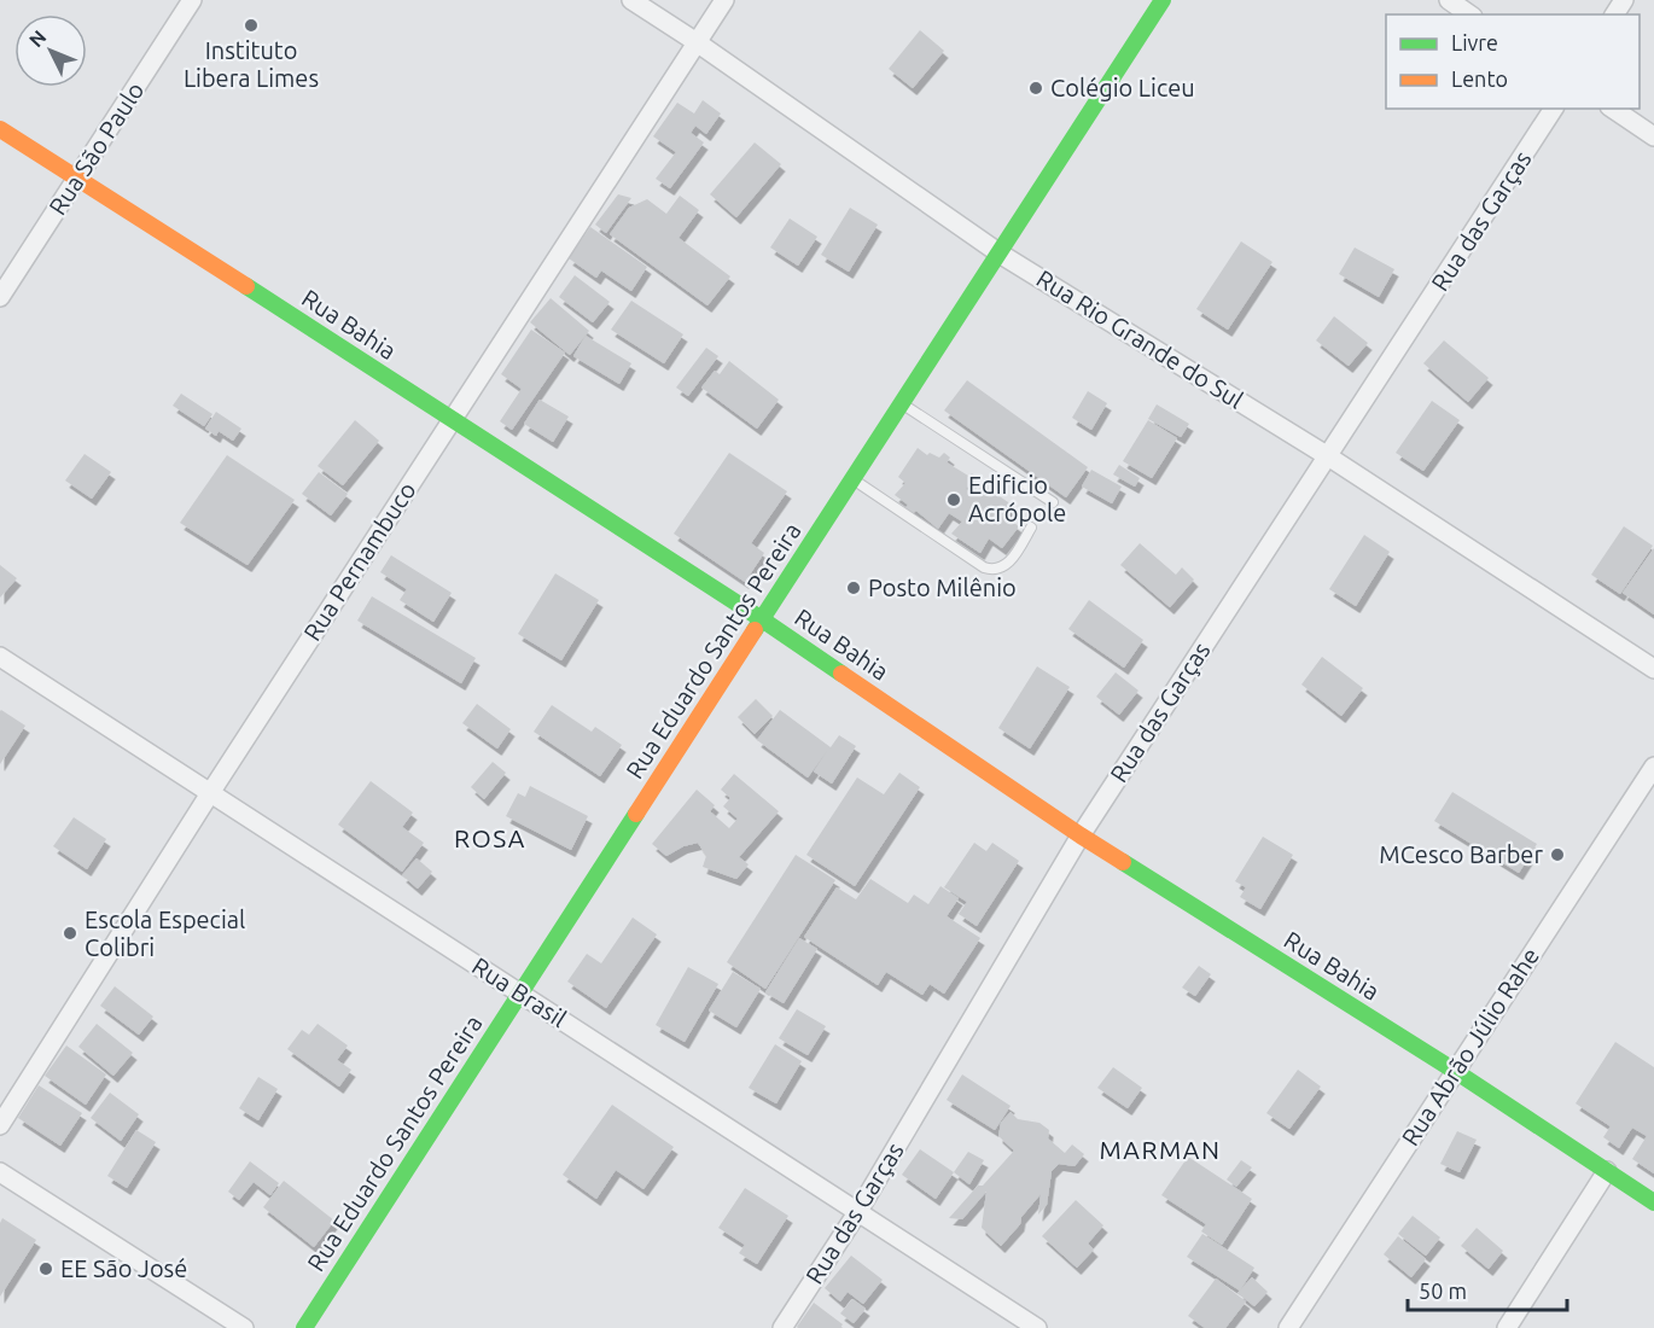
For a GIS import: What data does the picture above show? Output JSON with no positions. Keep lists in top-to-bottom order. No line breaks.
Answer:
{"streets":{"main road":["Rua Bahia","Rua Eduardo Santos Pereira"],"street":["Rua São Paulo","Rua das Garças","Rua Rio Grande do Sul","Rua Pernambuco","Rua Brasil","Rua Abrão Júlio Rahe"]},"crossings":[["Rua São Paulo","Rua Bahia"],["Rua das Garças","Rua Bahia"],["Rua das Garças","Rua Rio Grande do Sul"],["Rua das Garças","Rua Brasil"],["Rua Bahia","Rua Pernambuco"],["Rua Bahia","Rua Eduardo Santos Pereira"],["Rua Bahia","Rua Abrão Júlio Rahe"],["Rua Rio Grande do Sul","Rua Pernambuco"],["Rua Rio Grande do Sul","Rua Eduardo Santos Pereira"],["Rua Pernambuco","Rua Brasil"],["Rua Eduardo Santos Pereira","Rua Brasil"]],"districts":["ROSA","MARMAN"],"places":["Instituto Libera Limes","Colégio Liceu","Edificio Acrópole","Posto Milênio","MCesco Barber","Escola Especial Colibri","EE São José"],"legend":["Livre","Lento"],"scale_bar":"50 m","north":"top left"}
